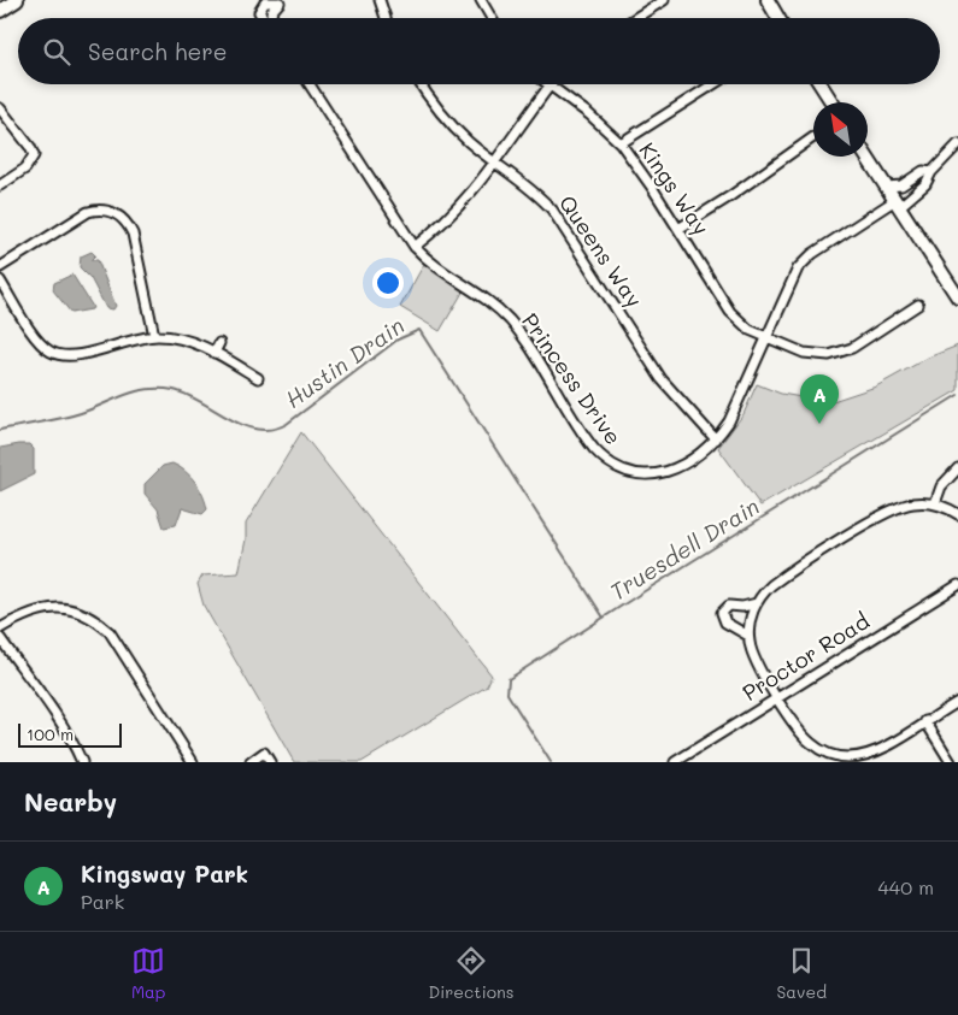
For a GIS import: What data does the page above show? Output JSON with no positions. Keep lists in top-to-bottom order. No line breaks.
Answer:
{"streets":{"street":["Kings Way","Queens Way","Princess Drive","Proctor Road"]},"crossings":[["Kings Way","Princess Drive"],["Queens Way","Princess Drive"]],"water":["Hustin Drain","Truesdell Drain"],"scale_bar":"100 m","north":"top left","page":{"search":"Search here","pins":"A","scale":"100 m","heading":"Nearby","list":[{"mark":"A","name":"Kingsway Park","note":"Park","value":"440 m"}],"nav":["Map","Directions","Saved"]}}
